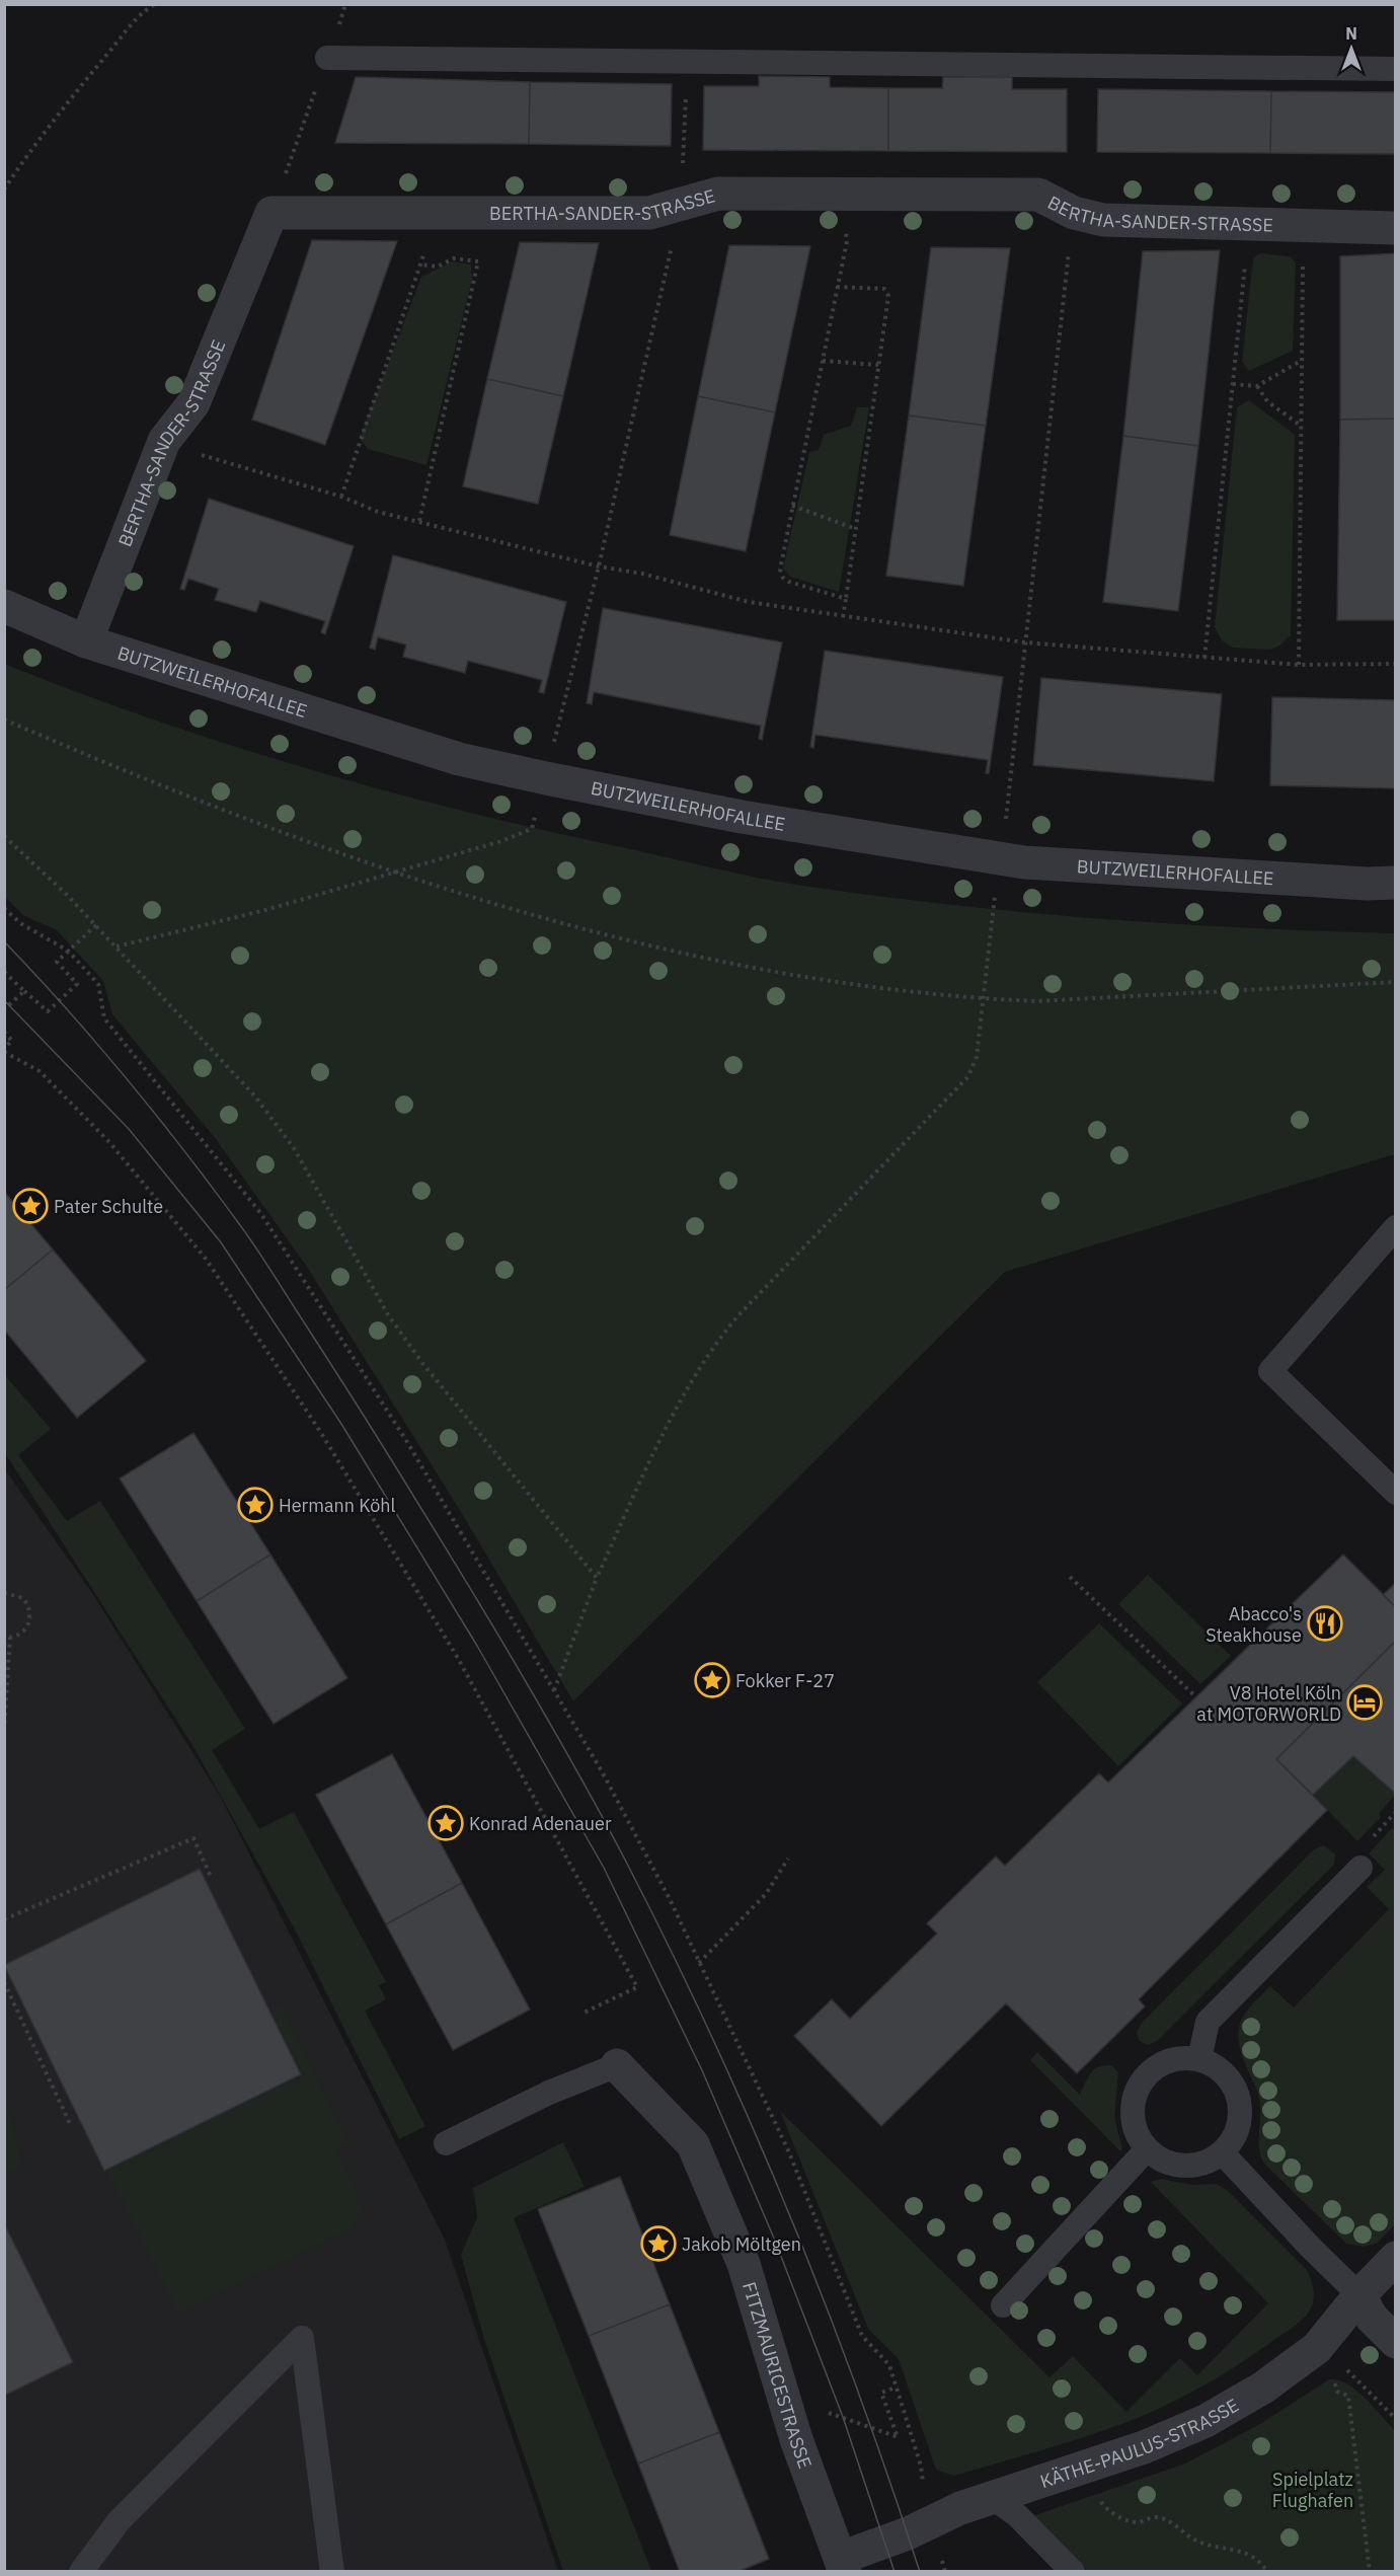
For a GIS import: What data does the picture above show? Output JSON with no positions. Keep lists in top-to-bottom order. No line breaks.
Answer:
{"streets":{"street":["BERTHA-SANDER-STRASSE","BUTZWEILERHOFALLEE","FITZMAURICESTRASSE","KÄTHE-PAULUS-STRASSE"]},"crossings":[["BERTHA-SANDER-STRASSE","BUTZWEILERHOFALLEE"],["FITZMAURICESTRASSE","KÄTHE-PAULUS-STRASSE"]],"parks":["Spielplatz Flughafen"],"places":{"place":["Pater Schulte","Hermann Köhl","Fokker F-27","Konrad Adenauer","Jakob Möltgen"],"restaurant":["Abacco's Steakhouse"],"hotel":["V8 Hotel Köln at MOTORWORLD"]},"north":"top"}
